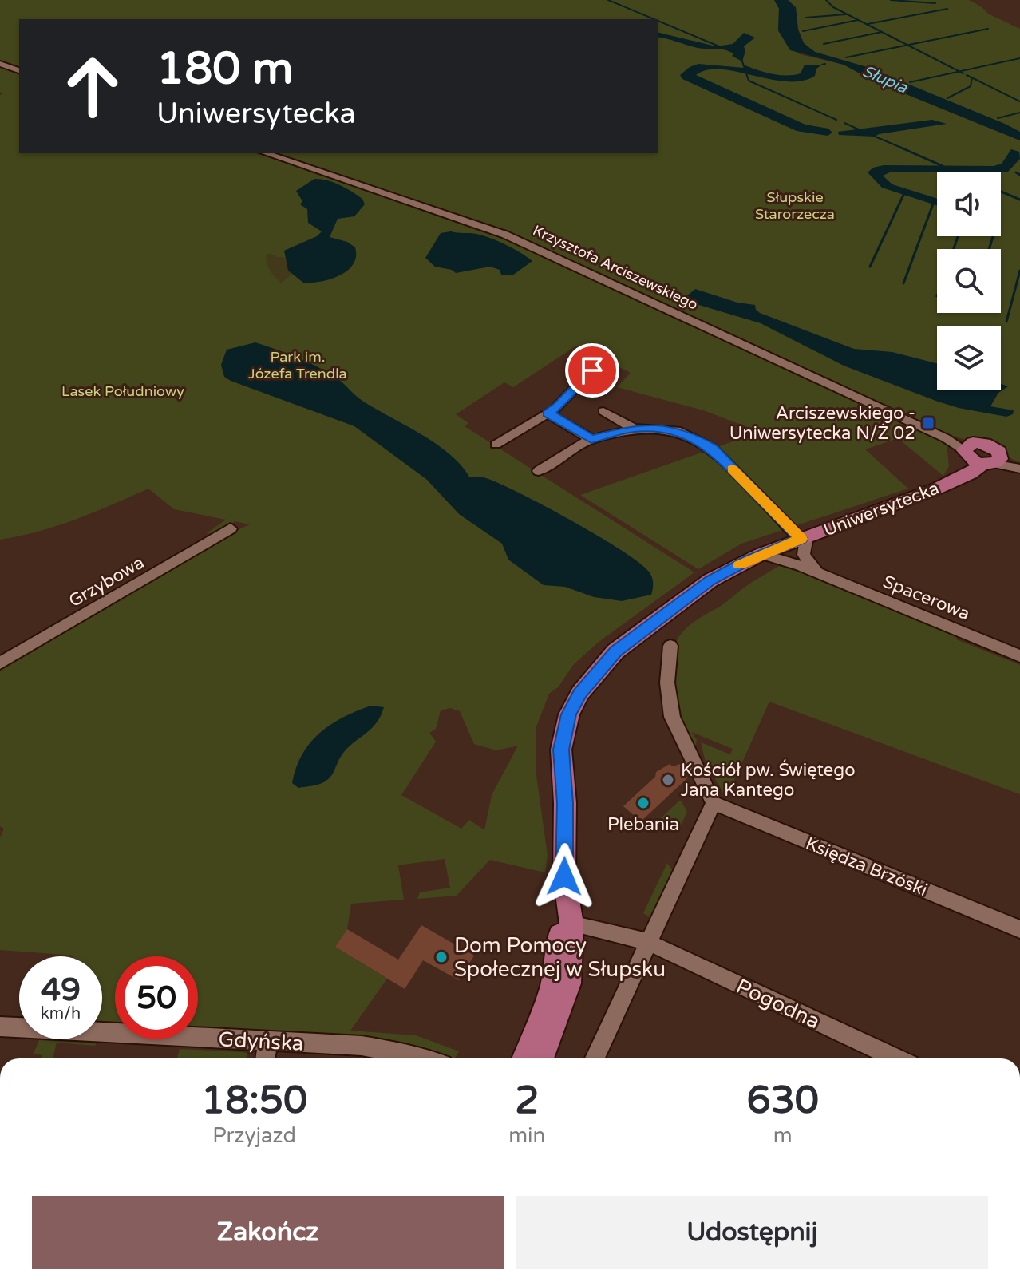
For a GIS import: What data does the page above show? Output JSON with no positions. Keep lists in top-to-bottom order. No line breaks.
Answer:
{"streets":{"main road":["Uniwersytecka"],"street":["Krzysztofa Arciszewskiego","Grzybowa","Spacerowa","Księdza Brzóski","Pogodna","Gdyńska"]},"crossings":[["Krzysztofa Arciszewskiego","Uniwersytecka"],["Uniwersytecka","Spacerowa"]],"water":["Słupia"],"parks":["Słupskie Starorzecza","Park im. Józefa Trendla","Lasek Południowy"],"places":{"transit":["Arciszewskiego - Uniwersytecka N/Ż 02"],"other":["Kościół pw. Świętego Jana Kantego","Plebania","Dom Pomocy Społecznej w Słupsku"]},"page":{"turn":["180 m","Uniwersytecka"],"speed":"49 km/h","limit":"50","eta":["18:50","Przyjazd","2","min","630","m"],"buttons":["Zakończ","Udostępnij"]}}
